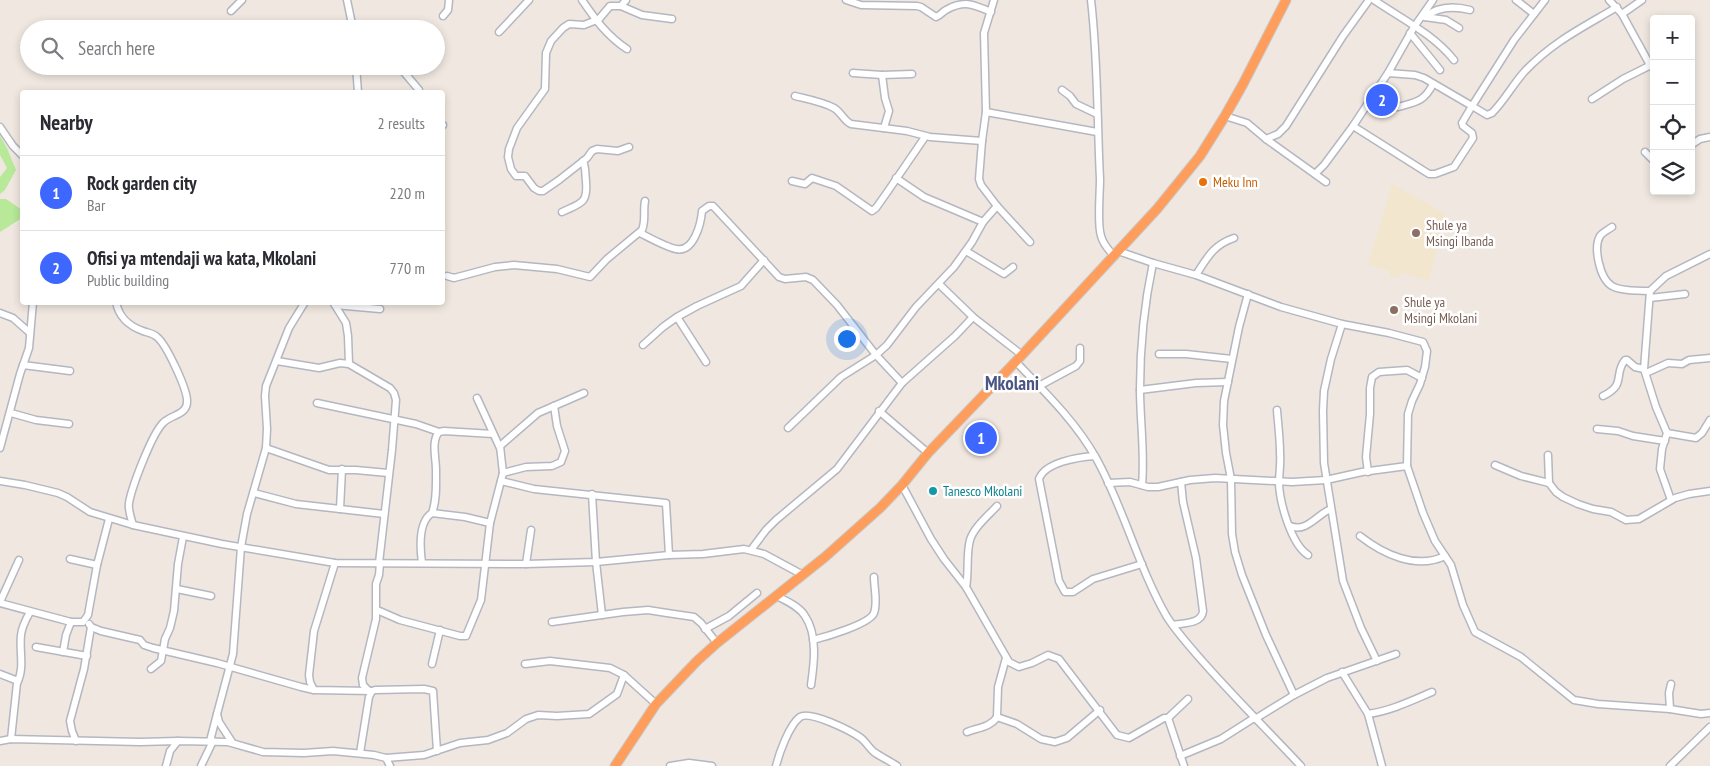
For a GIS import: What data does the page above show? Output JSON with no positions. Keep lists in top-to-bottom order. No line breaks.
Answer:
{"districts":["Mkolani"],"places":["Meku Inn","Shule ya Msingi Ibanda","Shule ya Msingi Mkolani","Tanesco Mkolani"],"page":{"map_buttons":["+","−"],"search":"Search here","pins":["2","1"],"heading":["Nearby","2 results"],"list":[{"mark":"1","name":"Rock garden city","note":"Bar","value":"220 m"},{"mark":"2","name":"Ofisi ya mtendaji wa kata, Mkolani","note":"Public building","value":"770 m"}]}}
